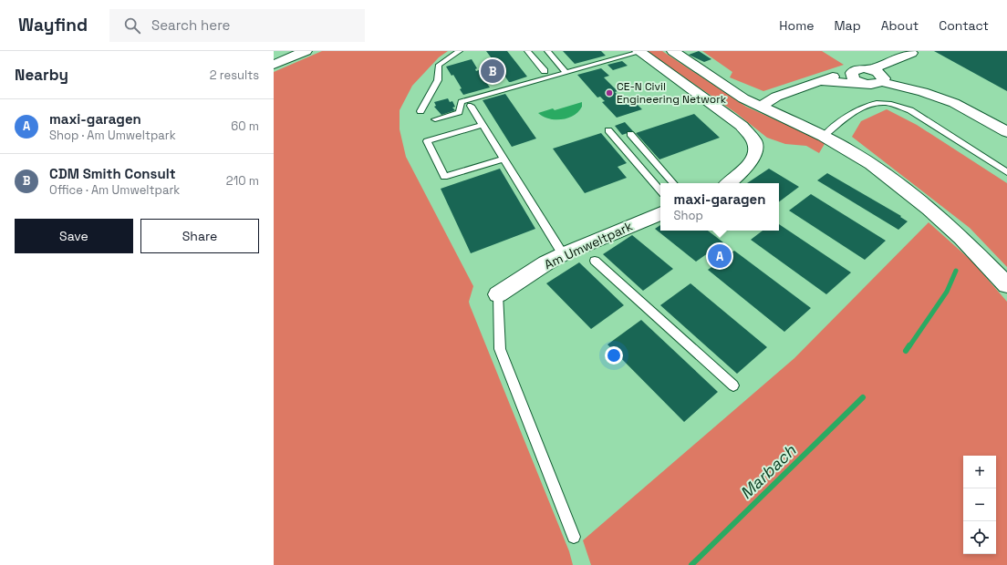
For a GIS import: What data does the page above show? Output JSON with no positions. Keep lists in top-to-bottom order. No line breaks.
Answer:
{"streets":{"main road":["Am Umweltpark"]},"water":["Marbach"],"places":["CE-N Civil Engineering Network"],"page":{"header":"Wayfind","search":"Search here","nav":["Home","Map","About","Contact"],"heading":["Nearby","2 results"],"pins":["B","A"],"list":[{"mark":"A","name":"maxi-garagen","note":"Shop · Am Umweltpark","value":"60 m"},{"mark":"B","name":"CDM Smith Consult","note":"Office · Am Umweltpark","value":"210 m"}],"popup":["maxi-garagen","Shop"],"buttons":["Save","Share"],"map_buttons":["+","−"]}}
